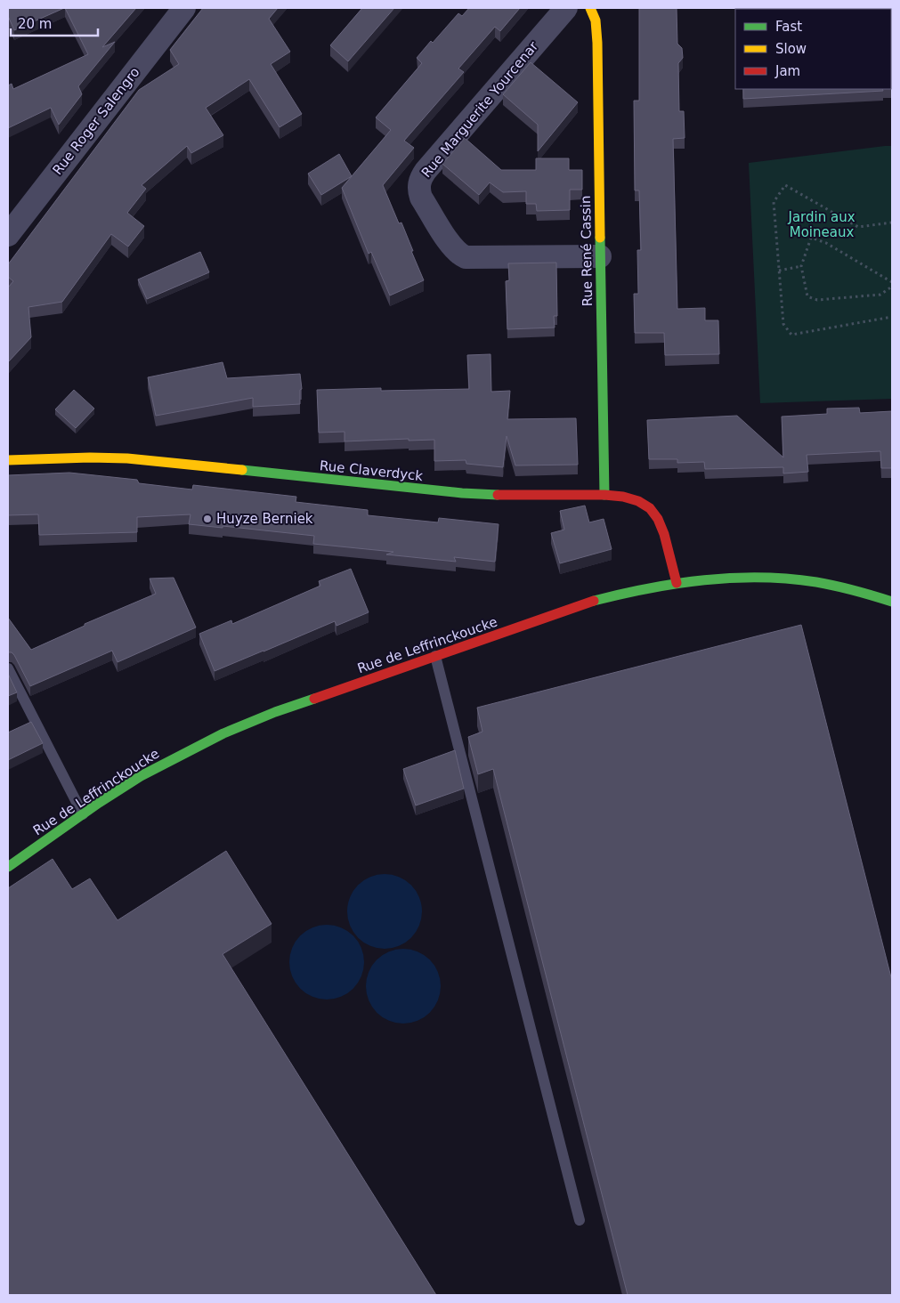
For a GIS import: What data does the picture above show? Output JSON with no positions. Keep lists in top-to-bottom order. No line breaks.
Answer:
{"streets":{"street":["Rue Marguerite Yourcenar","Rue Roger Salengro","Rue René Cassin","Rue Claverdyck","Rue de Leffrinckoucke"]},"crossings":[["Rue Marguerite Yourcenar","Rue René Cassin"],["Rue René Cassin","Rue Claverdyck"],["Rue Claverdyck","Rue de Leffrinckoucke"]],"parks":["Jardin aux Moineaux"],"places":["Huyze Berniek"],"legend":["Fast","Slow","Jam"],"scale_bar":"20 m"}
